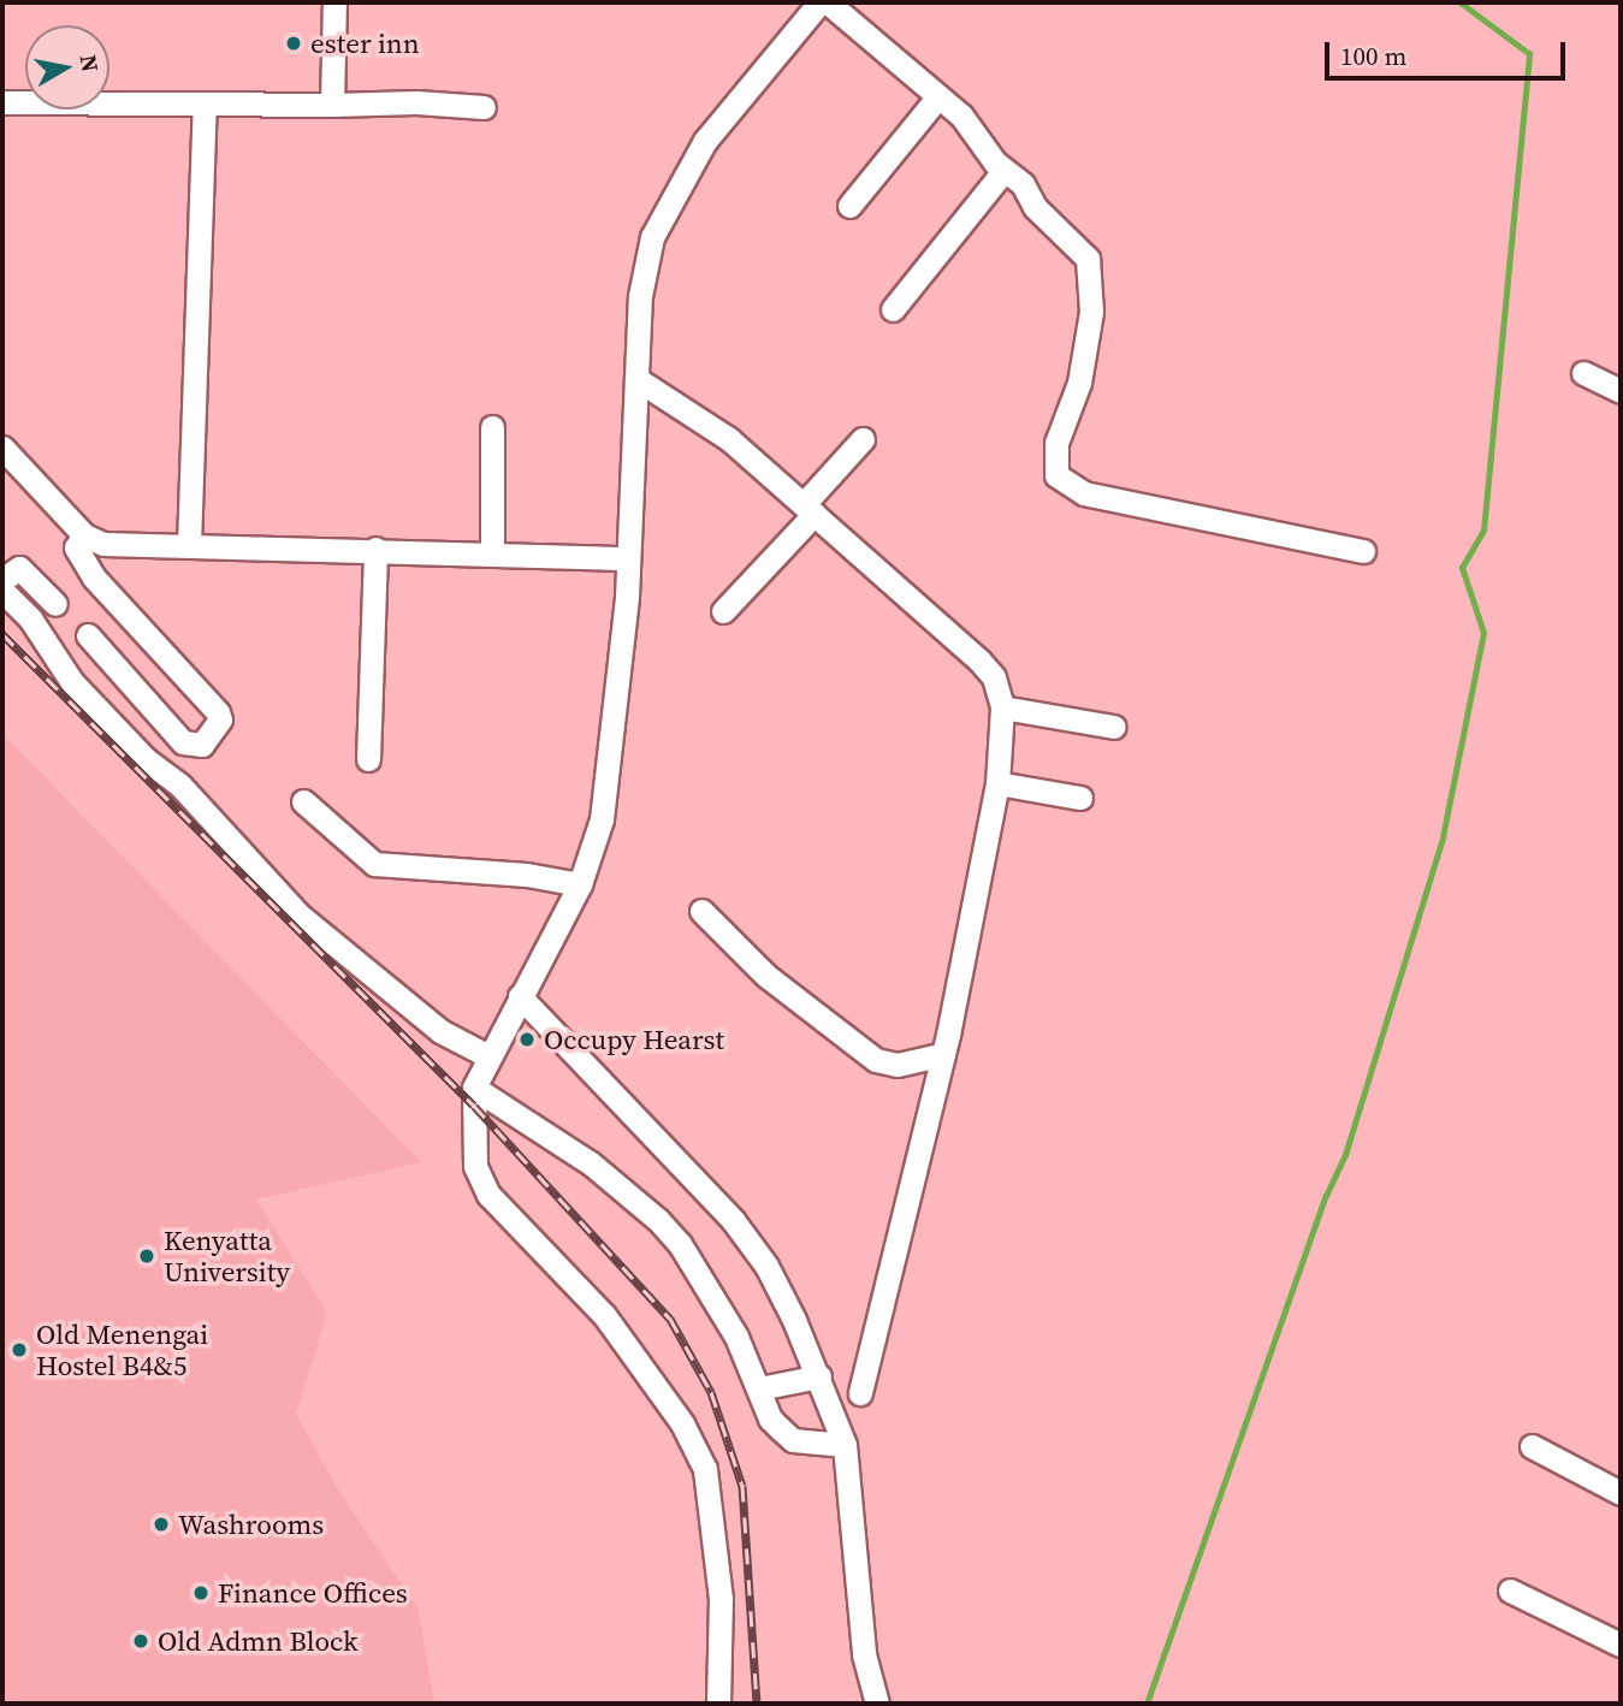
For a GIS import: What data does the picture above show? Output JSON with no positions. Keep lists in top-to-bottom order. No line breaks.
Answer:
{"places":["ester inn","Occupy Hearst","Kenyatta University","Old Menengai Hostel B4&5","Washrooms","Finance Offices","Old Admn Block"],"scale_bar":"100 m","north":"right"}
